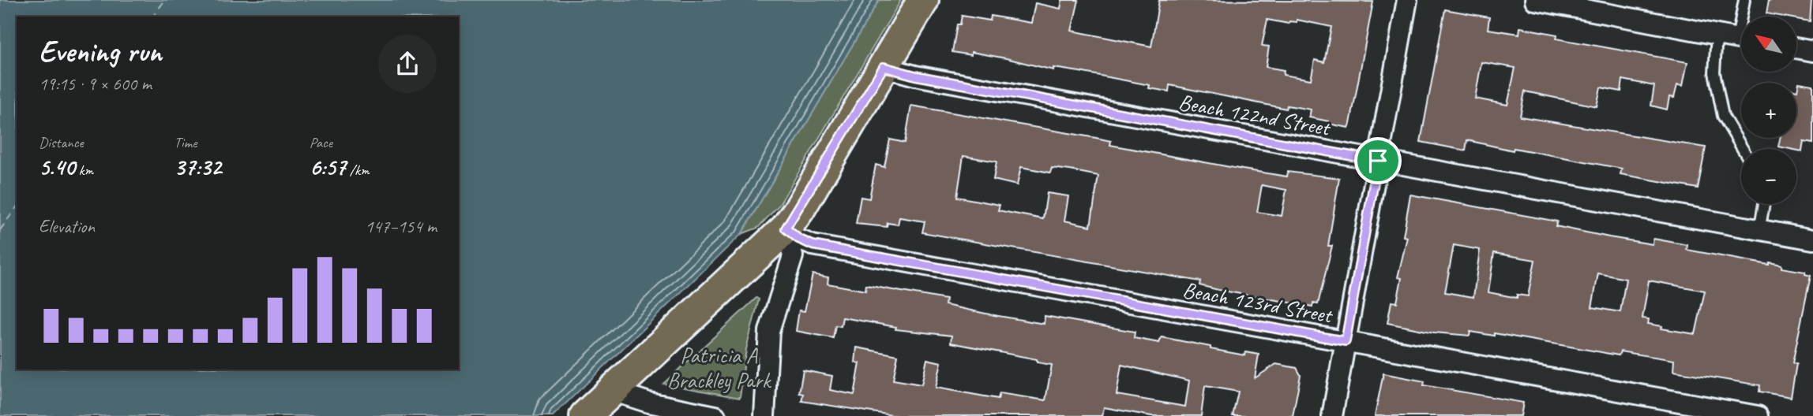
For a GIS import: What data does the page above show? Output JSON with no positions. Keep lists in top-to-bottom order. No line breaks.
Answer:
{"streets":{"street":["Beach 122nd Street","Beach 123rd Street"]},"parks":["Patricia A Brackley Park"],"north":"top left","page":{"map_buttons":["+","−"],"heading":["Evening run","19:15 · 9 × 600 m"],"stats":[["Distance","5.40 km"],["Time","37:32"],["Pace","6:57 /km"]],"chart":["Elevation","147–154 m"]}}
